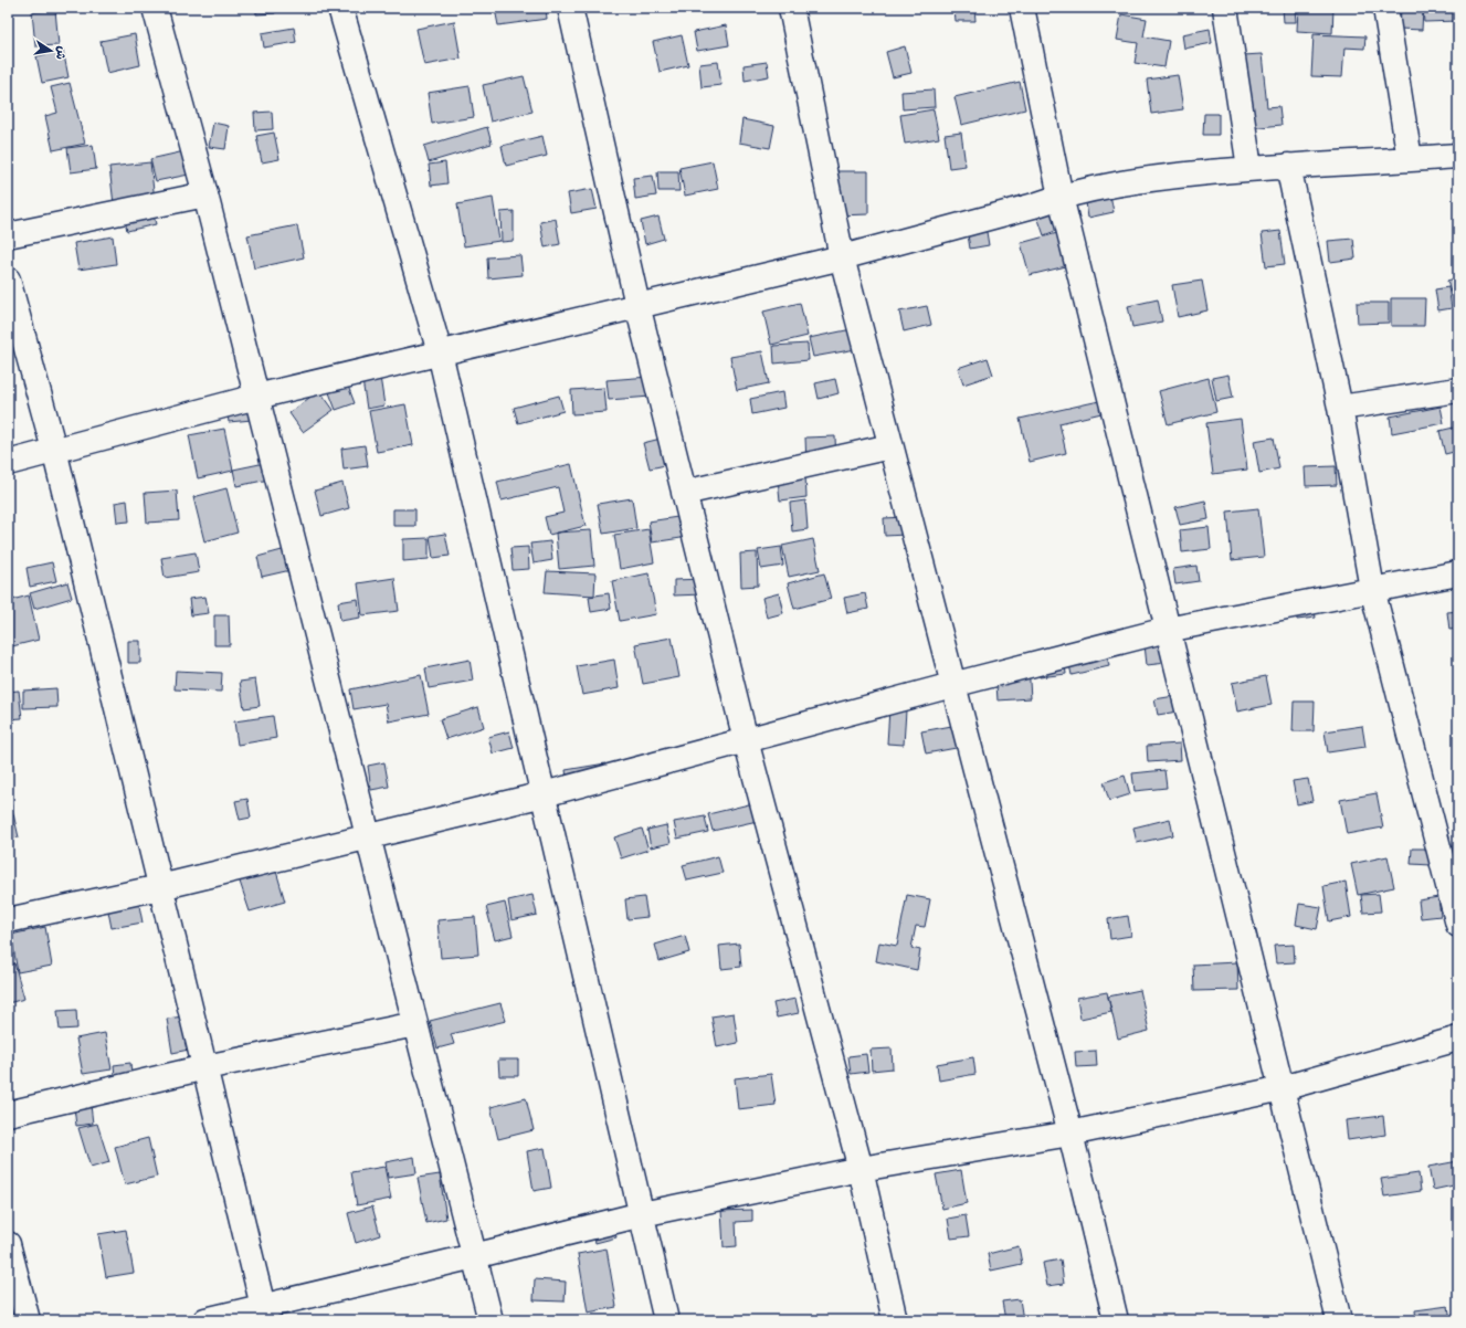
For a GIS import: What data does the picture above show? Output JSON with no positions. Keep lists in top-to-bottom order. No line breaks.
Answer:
{"north":"right"}
